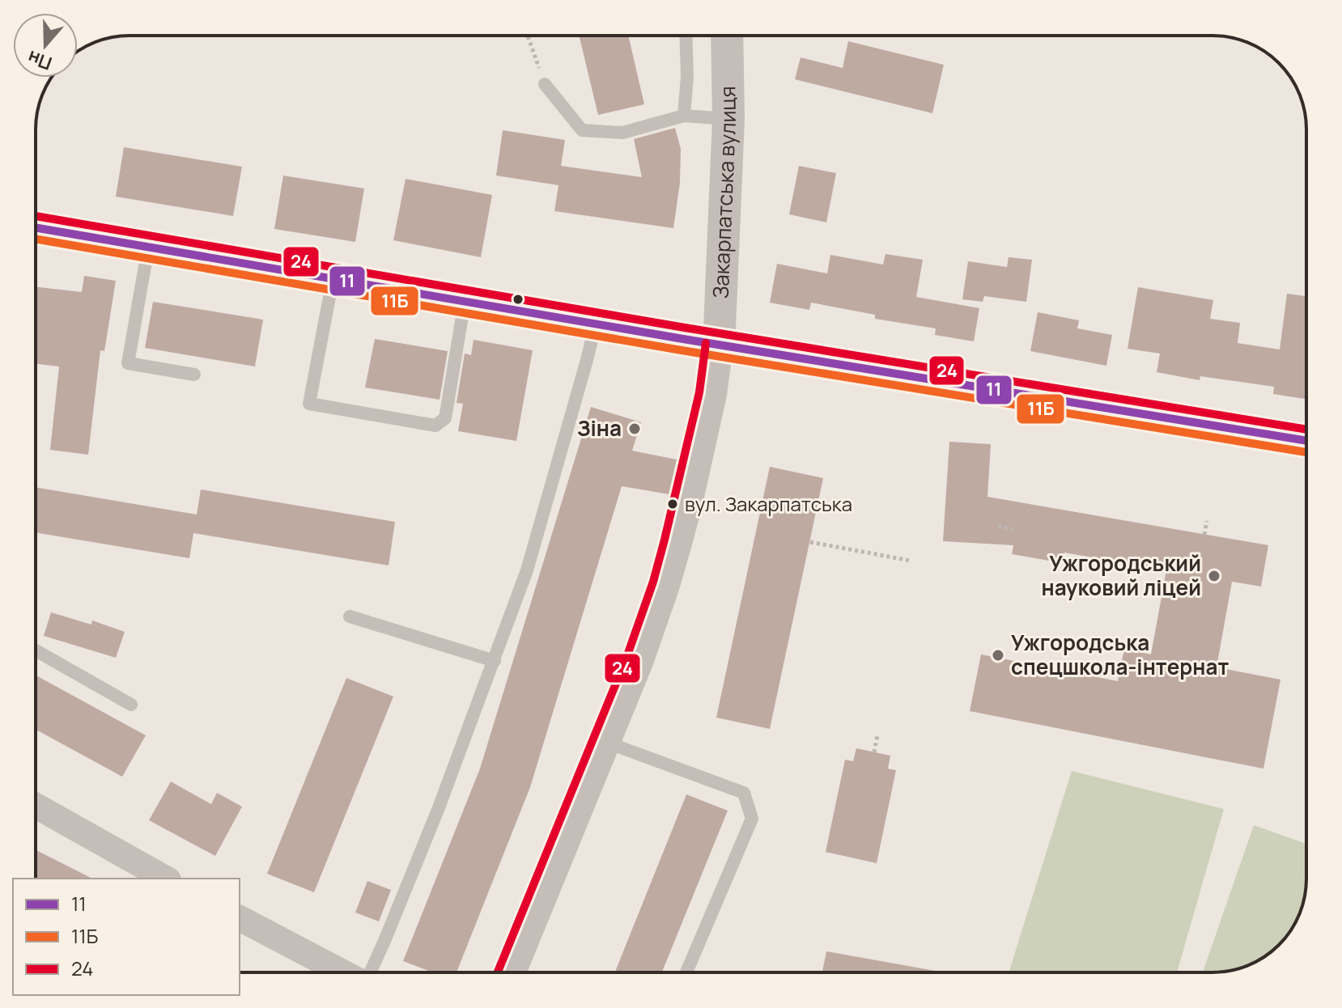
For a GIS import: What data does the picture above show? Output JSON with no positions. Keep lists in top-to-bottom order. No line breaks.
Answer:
{"streets":{"street":["Закарпатська вулиця"]},"places":["Зіна","вул. Закарпатська","Ужгородський науковий ліцей","Ужгородська спецшкола-інтернат"],"lines":["transit line 24","transit line 11","transit line 11Б"],"legend":["11","11Б","24"],"north":"bottom"}
